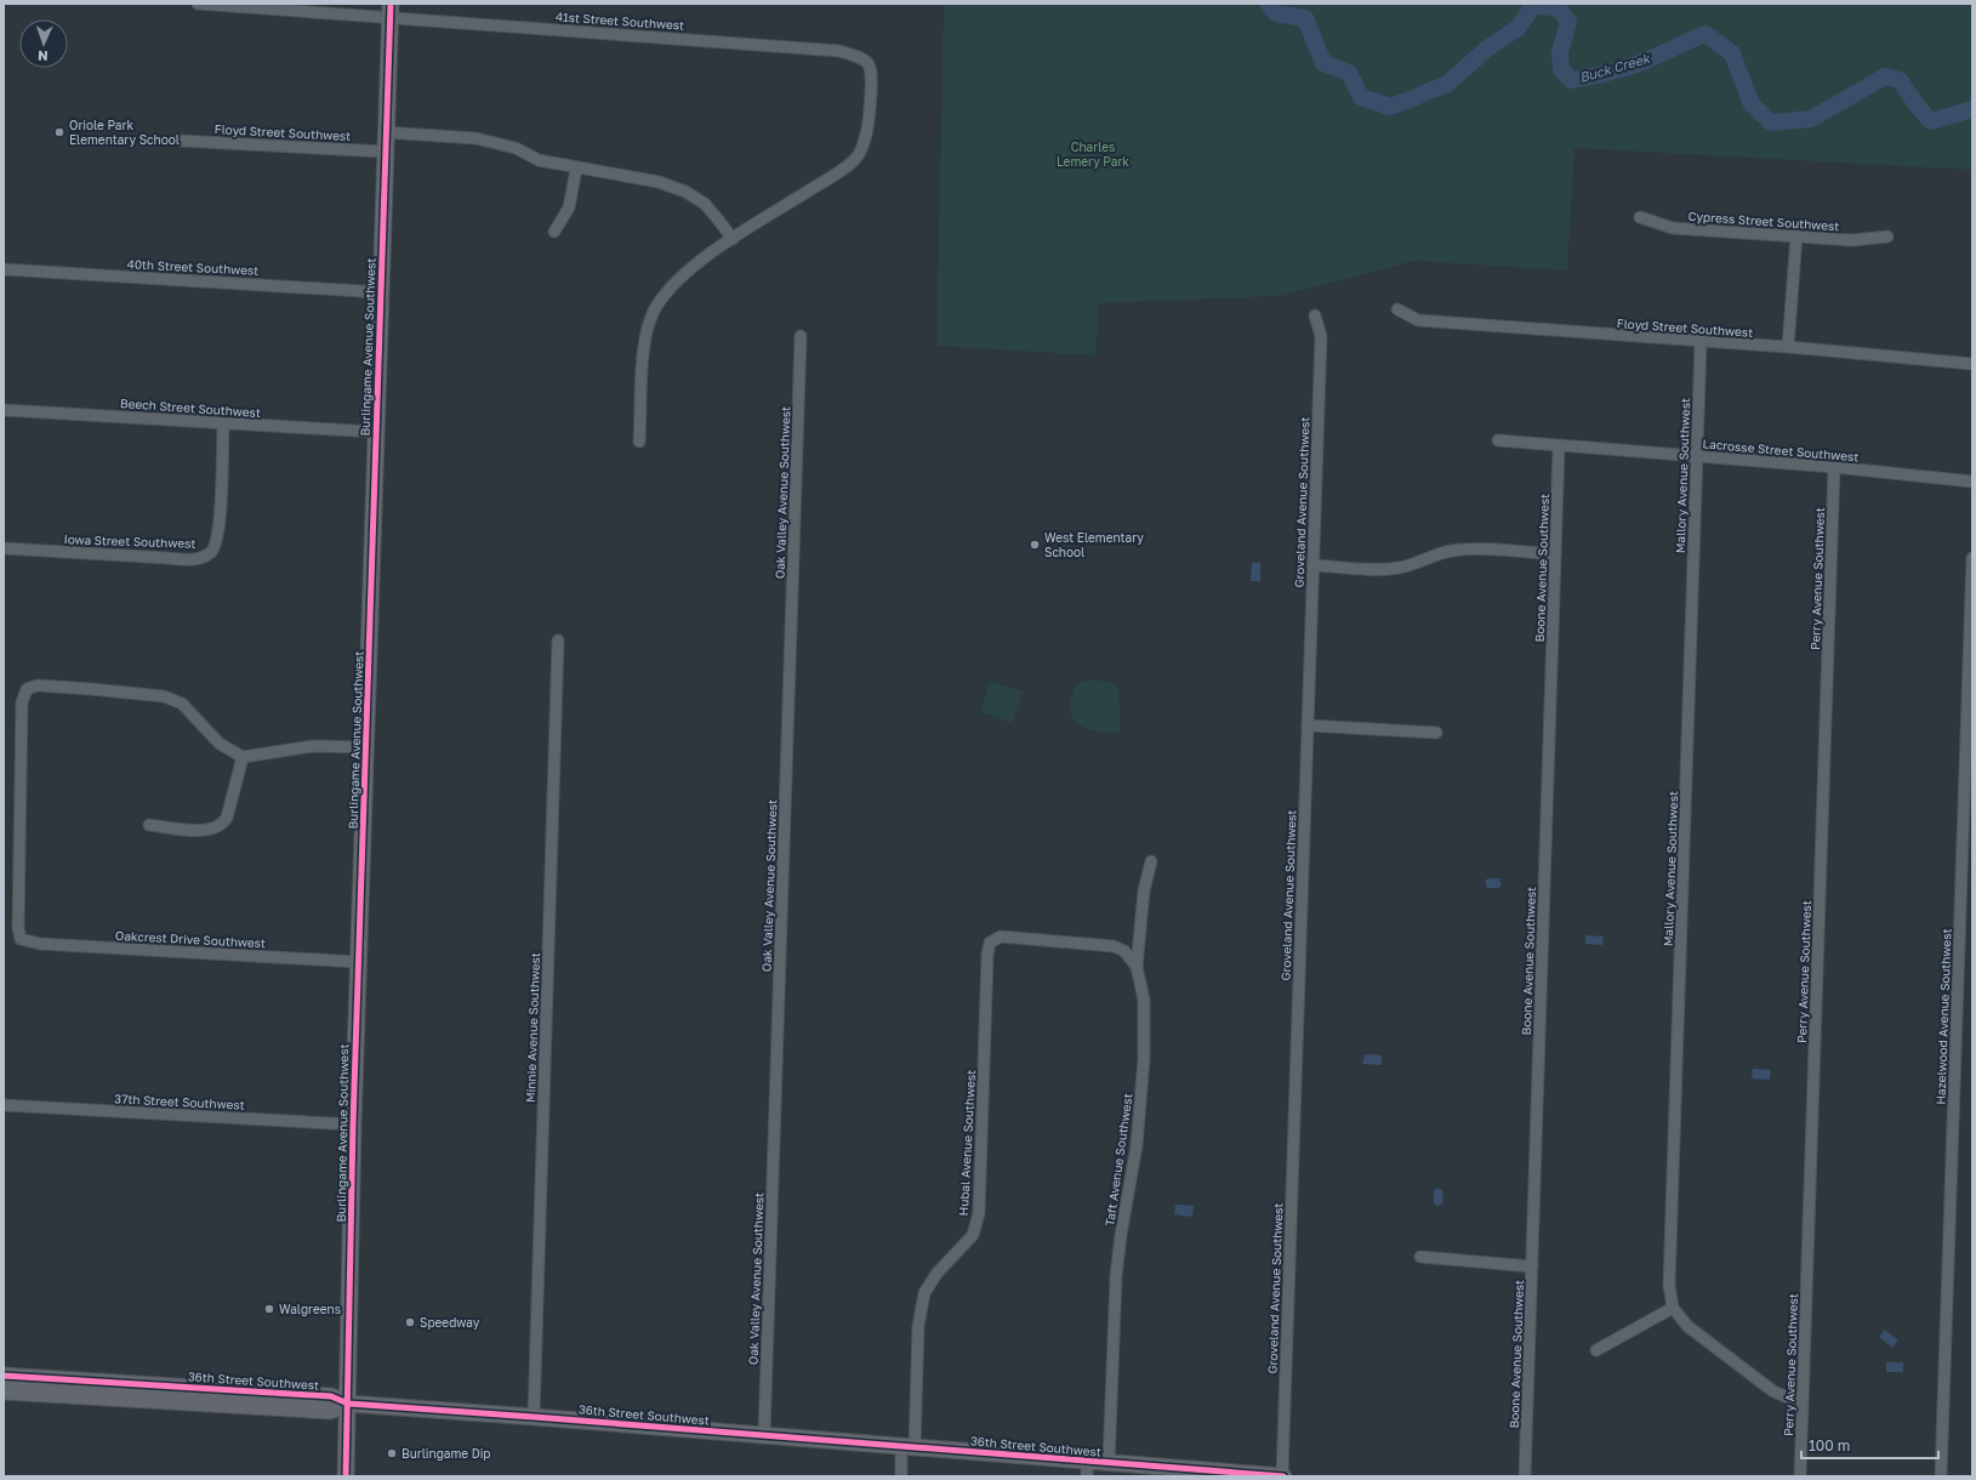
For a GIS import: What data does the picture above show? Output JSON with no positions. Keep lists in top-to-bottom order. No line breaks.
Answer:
{"streets":{"street":["41st Street Southwest","Floyd Street Southwest","Cypress Street Southwest","40th Street Southwest","Burlingame Avenue Southwest","Beech Street Southwest","Lacrosse Street Southwest","Mallory Avenue Southwest","Oak Valley Avenue Southwest","Groveland Avenue Southwest","Iowa Street Southwest","Boone Avenue Southwest","Perry Avenue Southwest","Oakcrest Drive Southwest","Hazelwood Avenue Southwest","Minnie Avenue Southwest","37th Street Southwest","Hubal Avenue Southwest","Taft Avenue Southwest","36th Street Southwest"]},"crossings":[["41st Street Southwest","Burlingame Avenue Southwest"],["Floyd Street Southwest","Burlingame Avenue Southwest"],["Floyd Street Southwest","Mallory Avenue Southwest"],["40th Street Southwest","Burlingame Avenue Southwest"],["Burlingame Avenue Southwest","Beech Street Southwest"],["Burlingame Avenue Southwest","Oakcrest Drive Southwest"],["Burlingame Avenue Southwest","37th Street Southwest"],["Burlingame Avenue Southwest","36th Street Southwest"],["Beech Street Southwest","Iowa Street Southwest"],["Lacrosse Street Southwest","Mallory Avenue Southwest"],["Lacrosse Street Southwest","Boone Avenue Southwest"],["Lacrosse Street Southwest","Perry Avenue Southwest"],["Oak Valley Avenue Southwest","36th Street Southwest"],["Groveland Avenue Southwest","36th Street Southwest"],["Minnie Avenue Southwest","36th Street Southwest"],["Hubal Avenue Southwest","Taft Avenue Southwest"],["Hubal Avenue Southwest","36th Street Southwest"],["Taft Avenue Southwest","36th Street Southwest"]],"water":["Buck Creek"],"parks":["Charles Lemery Park"],"places":["Oriole Park Elementary School","West Elementary School","Walgreens","Speedway","Burlingame Dip"],"scale_bar":"100 m","north":"bottom"}
